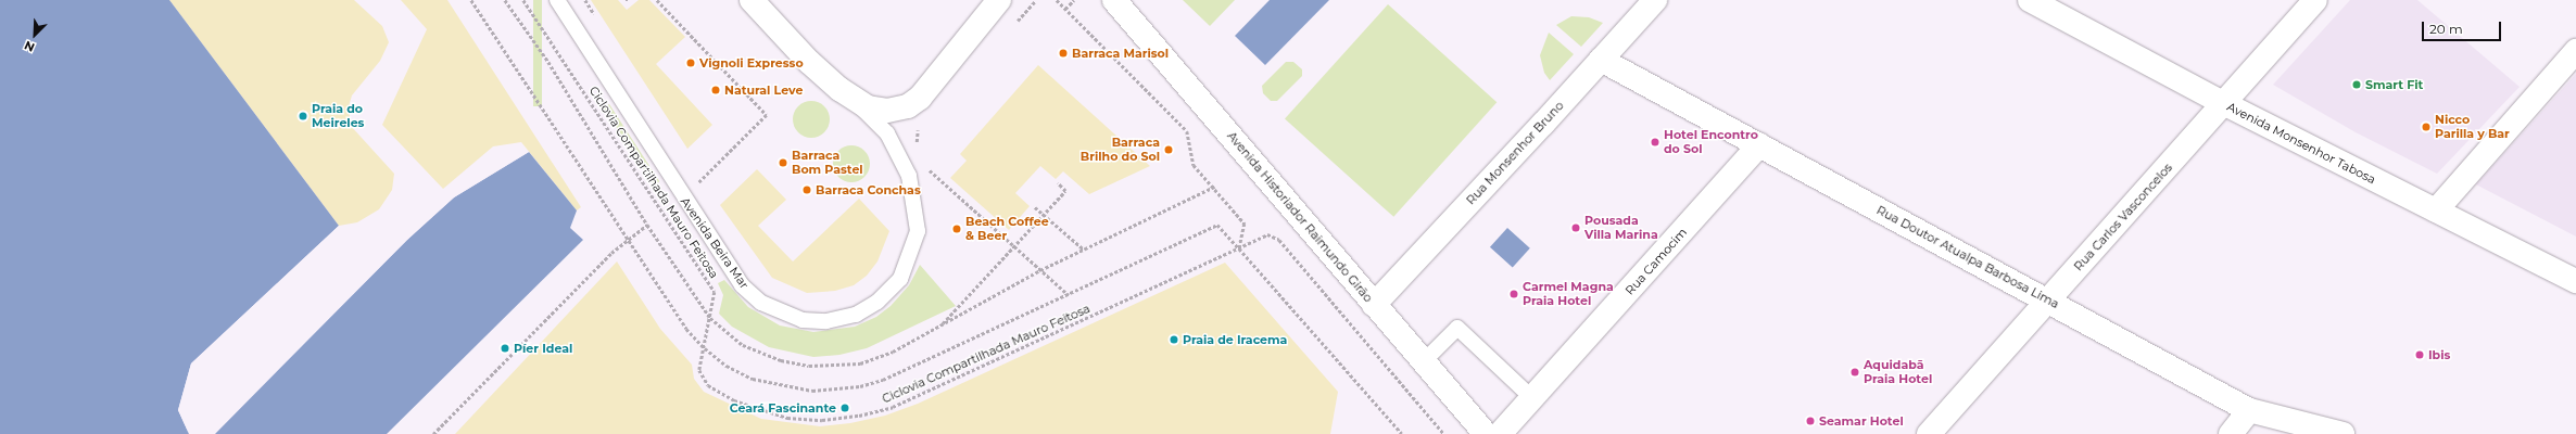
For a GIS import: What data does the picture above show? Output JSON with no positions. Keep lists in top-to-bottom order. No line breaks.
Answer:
{"streets":{"main road":["Avenida Monsenhor Tabosa","Rua Monsenhor Bruno","Avenida Historiador Raimundo Girão","Rua Carlos Vasconcelos","Avenida Beira Mar","Rua Doutor Atualpa Barbosa Lima","Rua Camocim"],"path":["Ciclovia Compartilhada Mauro Feitosa"]},"crossings":[["Avenida Monsenhor Tabosa","Rua Carlos Vasconcelos"],["Rua Monsenhor Bruno","Avenida Historiador Raimundo Girão"],["Rua Monsenhor Bruno","Rua Doutor Atualpa Barbosa Lima"],["Rua Carlos Vasconcelos","Rua Doutor Atualpa Barbosa Lima"],["Rua Doutor Atualpa Barbosa Lima","Rua Camocim"]],"places":["Barraca Marisol","Vignoli Expresso","Smart Fit","Natural Leve","Praia do Meireles","Nicco Parilla y Bar","Hotel Encontro do Sol","Barraca Brilho do Sol","Barraca Bom Pastel","Barraca Conchas","Pousada Villa Marina","Beach Coffee & Beer","Carmel Magna Praia Hotel","Praia de Iracema","Píer Ideal","Ibis","Aquidabã Praia Hotel","Ceará Fascinante","Seamar Hotel"],"scale_bar":"20 m","north":"bottom left"}
